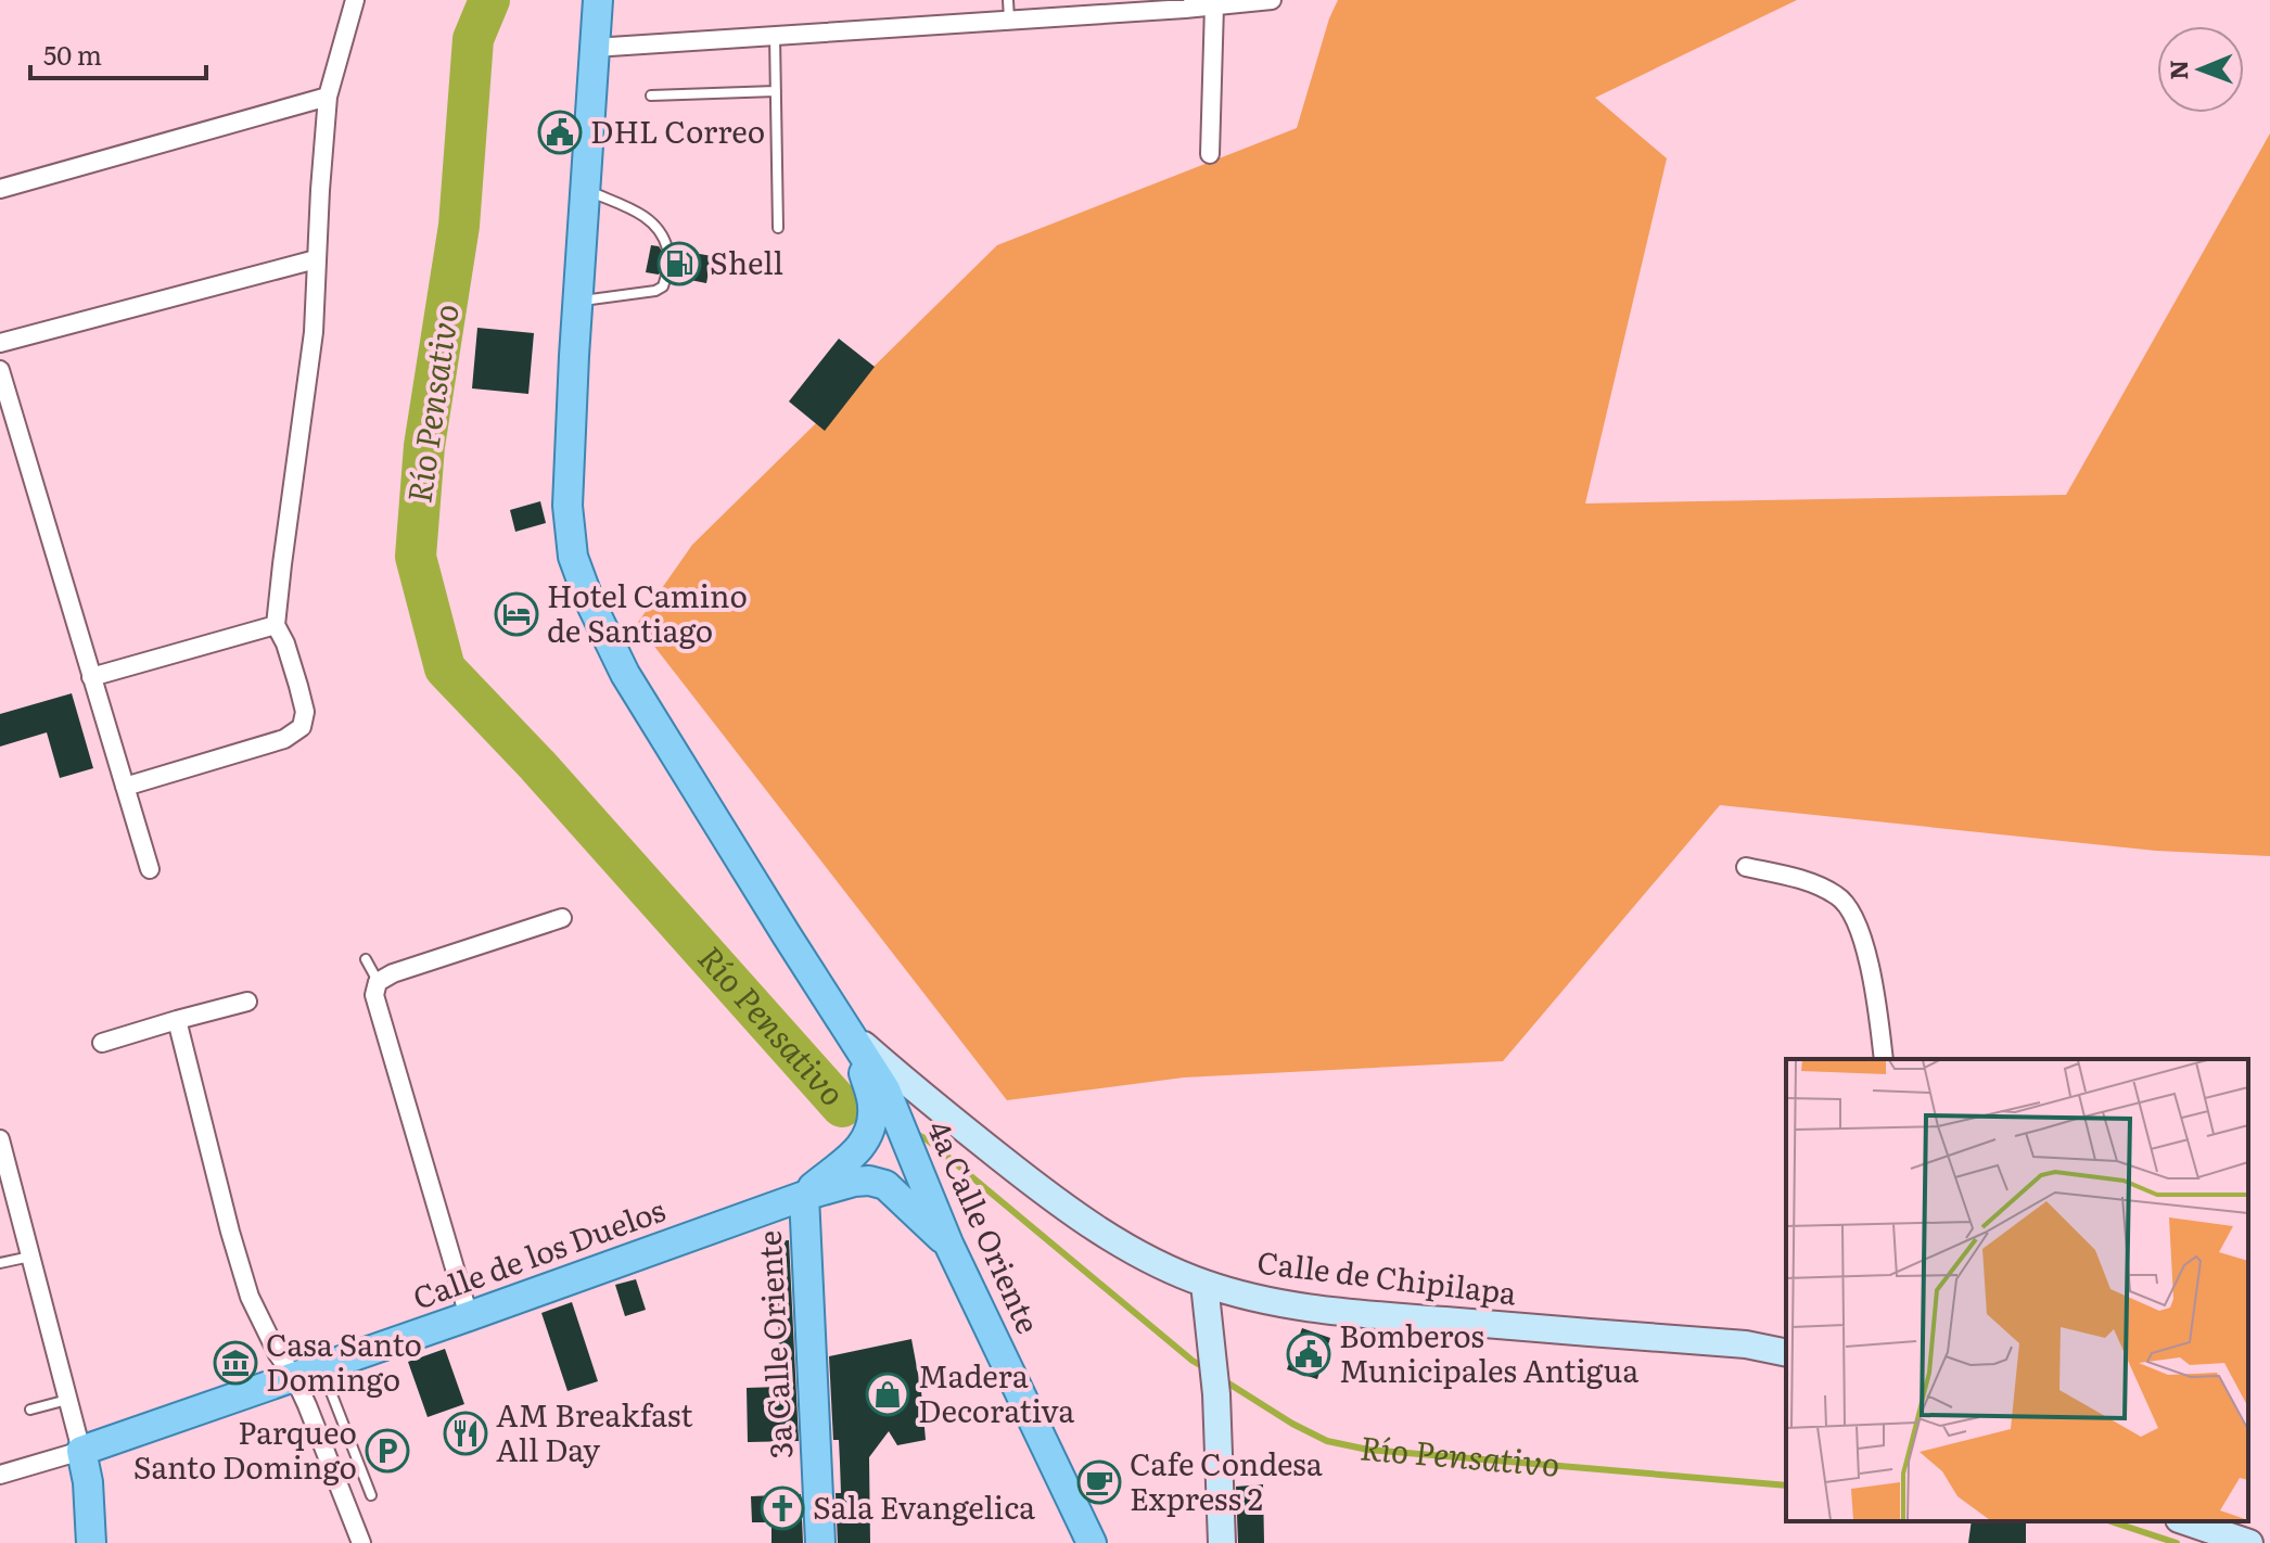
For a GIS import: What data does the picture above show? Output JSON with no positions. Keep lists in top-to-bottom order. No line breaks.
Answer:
{"streets":{"main road":["4a Calle Oriente","Calle de los Duelos","Calle de Chipilapa","3a Calle Oriente"]},"crossings":[["4a Calle Oriente","Calle de los Duelos"],["Calle de los Duelos","3a Calle Oriente"]],"water":["Río Pensativo"],"places":{"public building":["DHL Correo","Bomberos Municipales Antigua"],"fuel station":["Shell"],"hotel":["Hotel Camino de Santiago"],"museum":["Casa Santo Domingo"],"shop":["Madera Decorativa"],"restaurant":["AM Breakfast All Day"],"parking":["Parqueo Santo Domingo"],"cafe":["Cafe Condesa Express 2"],"church":["Sala Evangelica"]},"scale_bar":"50 m","north":"left"}
